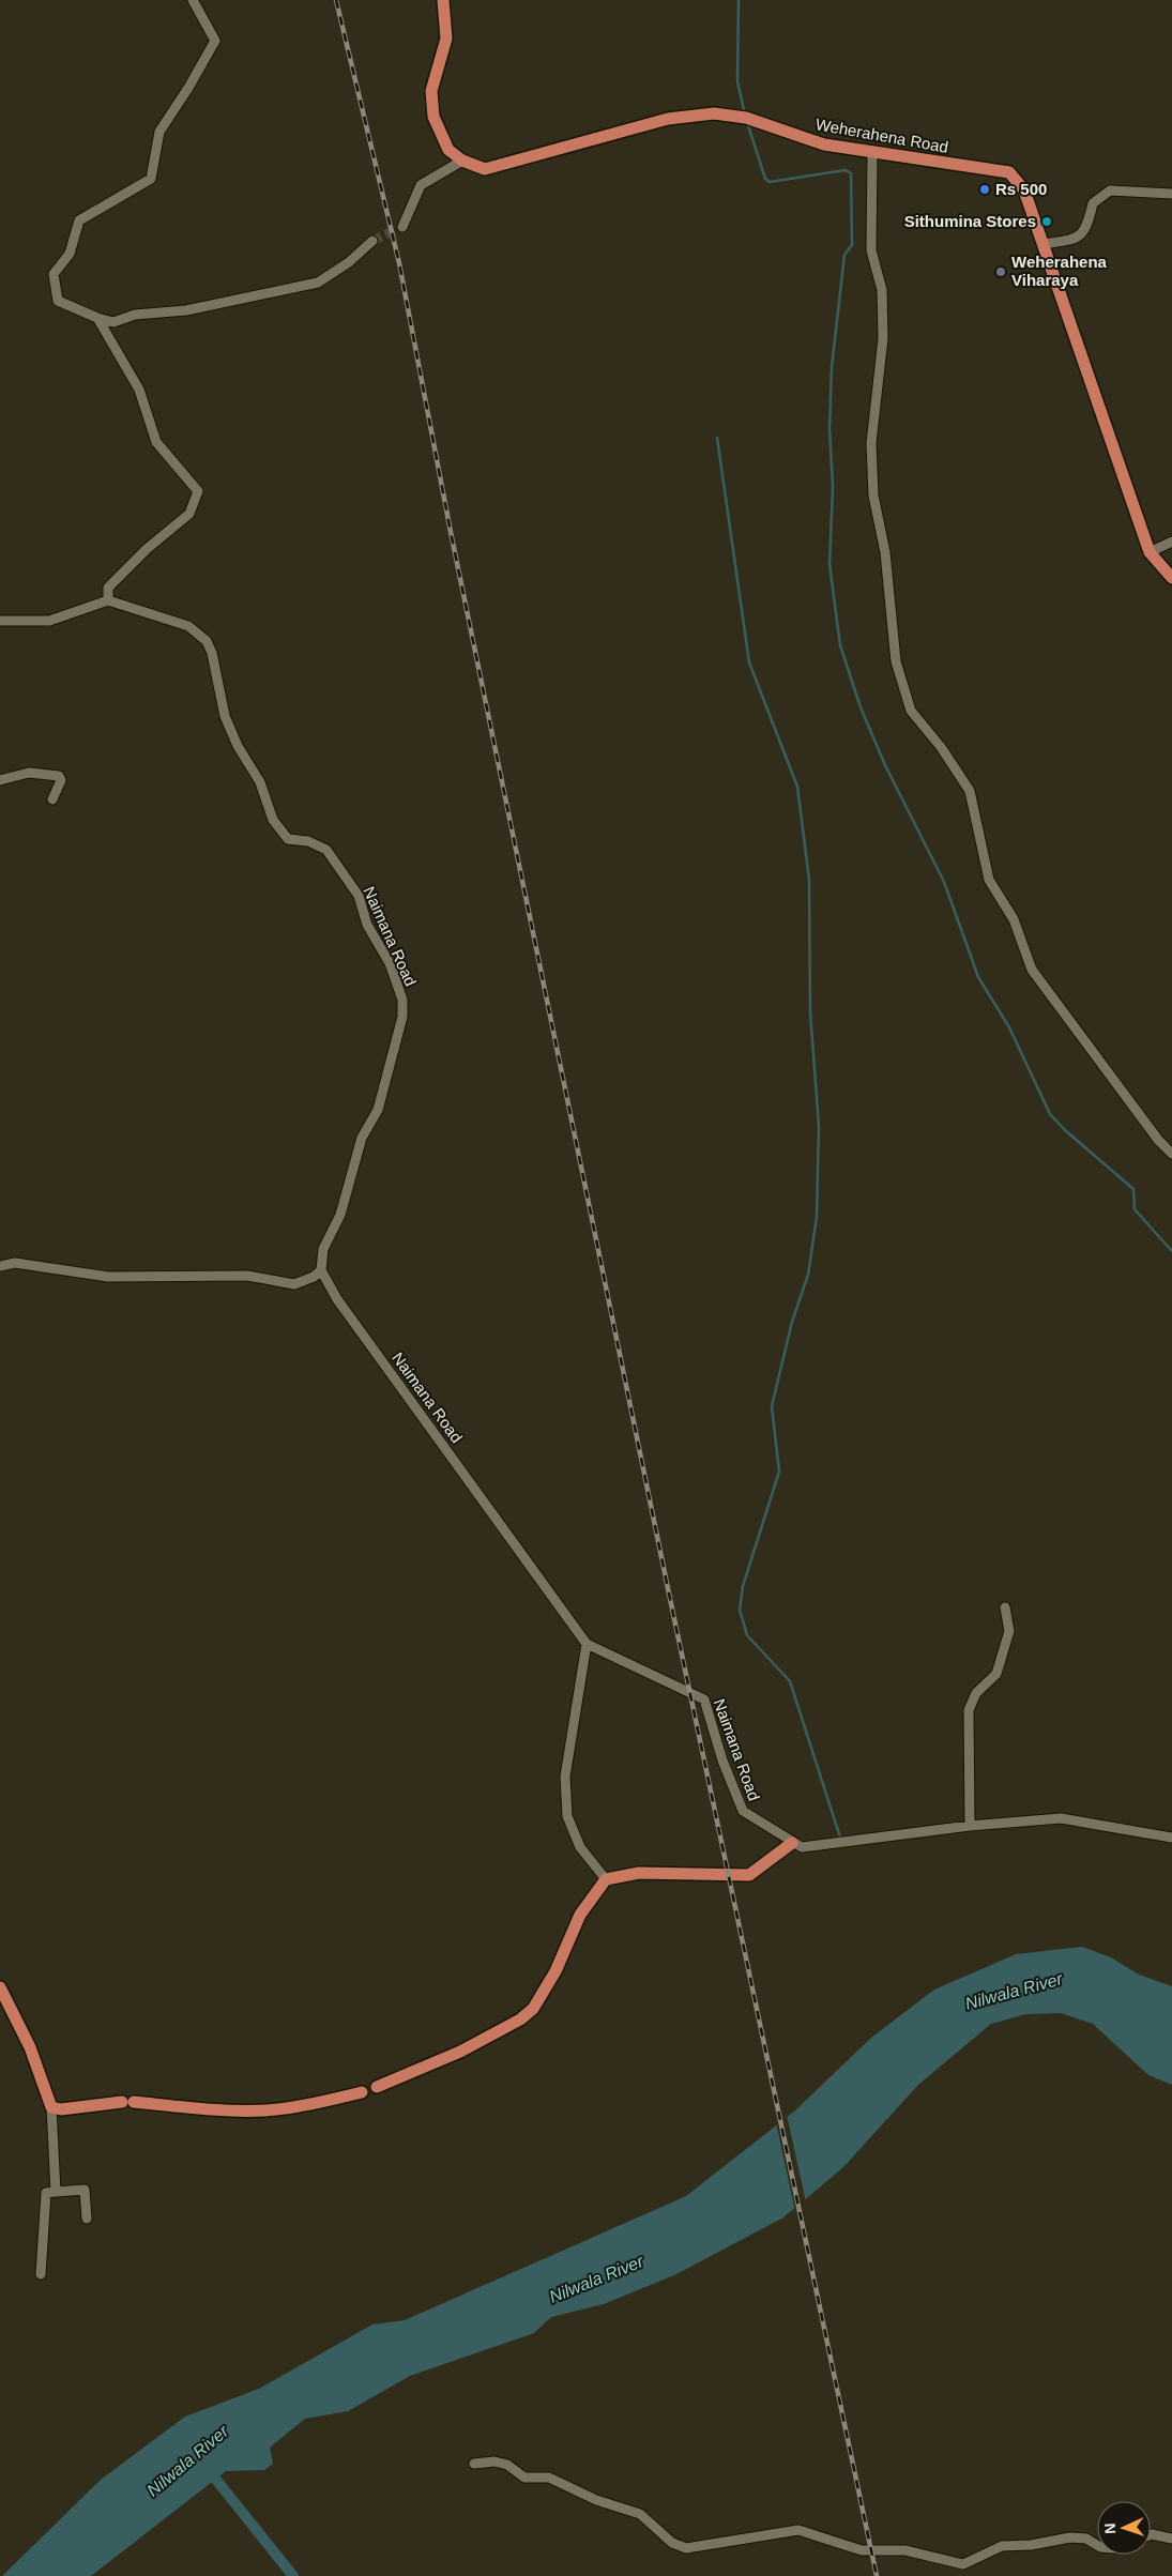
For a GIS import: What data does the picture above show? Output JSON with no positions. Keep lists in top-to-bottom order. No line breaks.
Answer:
{"streets":{"main road":["Weherahena Road"],"street":["Naimana Road"]},"water":["Nilwala River"],"places":["Rs 500","Sithumina Stores","Weherahena Viharaya"],"north":"left"}
